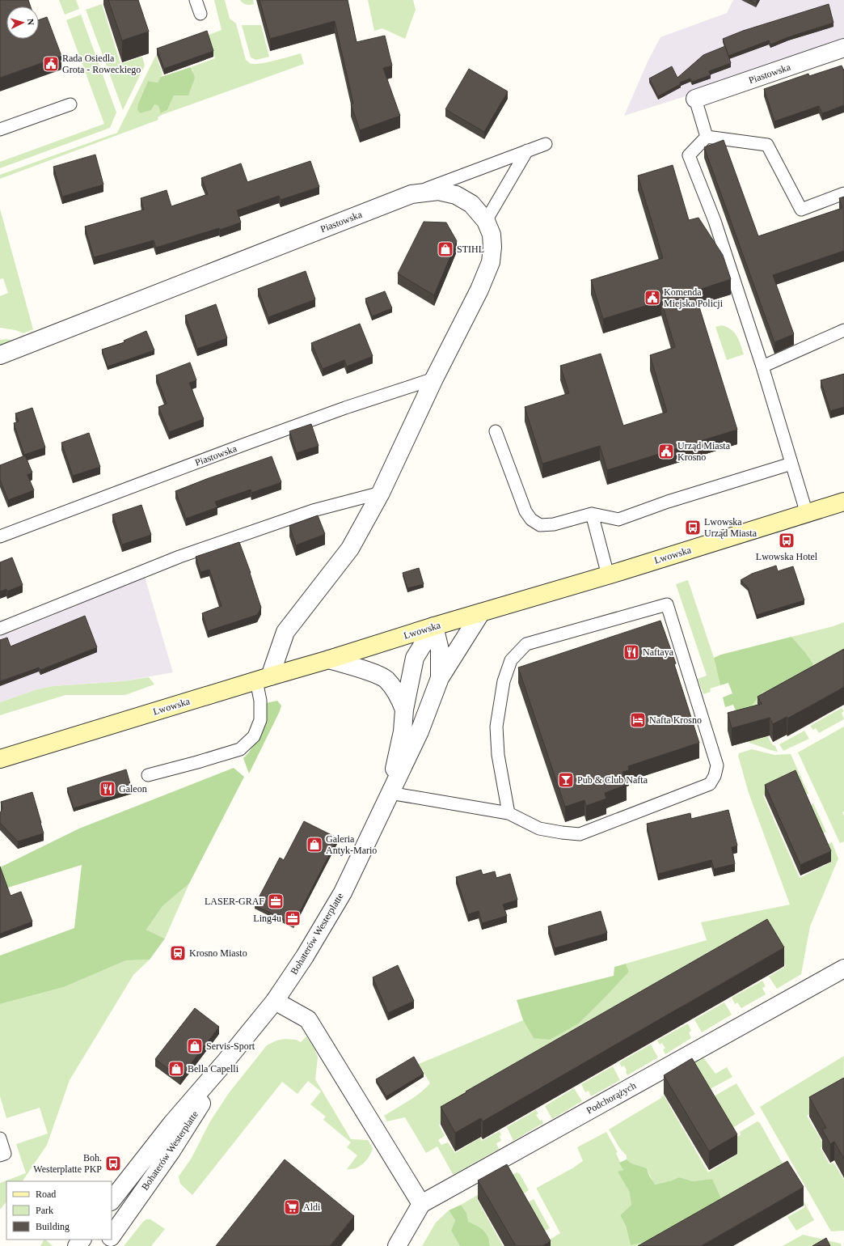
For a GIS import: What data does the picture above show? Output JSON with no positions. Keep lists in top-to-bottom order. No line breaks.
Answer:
{"streets":{"main road":["Lwowska"],"street":["Piastowska","Bohaterów Westerplatte","Podchorążych"]},"crossings":[["Piastowska","Lwowska"],["Lwowska","Bohaterów Westerplatte"]],"places":{"public building":["Rada Osiedla Grota - Roweckiego","Komenda Miejska Policji","Urząd Miasta Krosno"],"shop":["STIHL","Galeria Antyk-Mario","Servis-Sport","Bella Capelli"],"bus stop":["Lwowska Urząd Miasta","Lwowska Hotel","Boh. Westerplatte PKP"],"restaurant":["Naftaya","Galeon"],"hotel":["Nafta Krosno"],"bar":["Pub & Club Nafta"],"office":["LASER-GRAF","Ling4u"],"station":["Krosno Miasto"],"supermarket":["Aldi"]},"legend":["Road","Park","Building"],"north":"right"}
